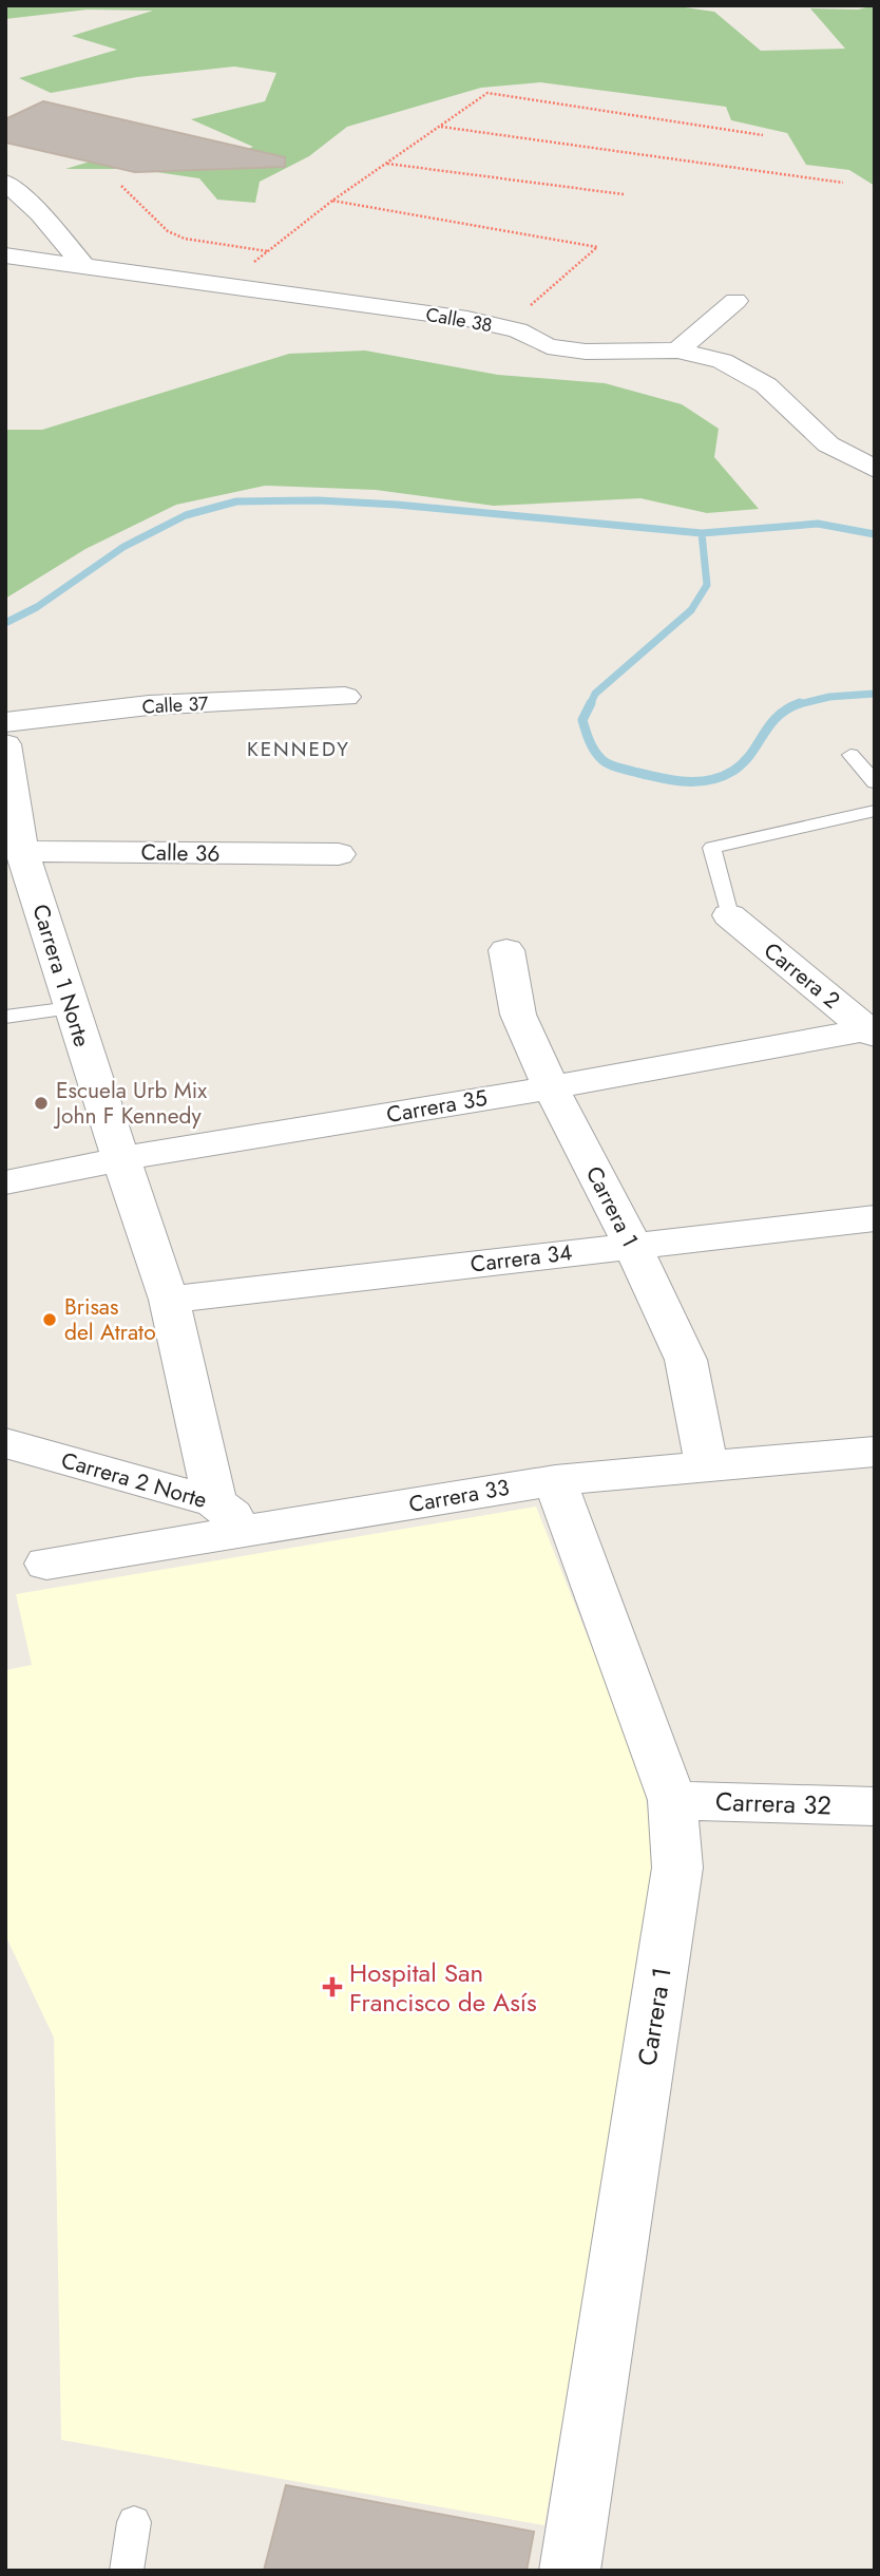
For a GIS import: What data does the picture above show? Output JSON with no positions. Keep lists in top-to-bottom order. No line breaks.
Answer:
{"streets":{"street":["Calle 38","Calle 37","Calle 36","Carrera 1 Norte","Carrera 2","Carrera 35","Carrera 1","Carrera 34","Carrera 2 Norte","Carrera 33","Carrera 32"]},"crossings":[["Calle 36","Carrera 1 Norte"],["Carrera 1 Norte","Carrera 35"],["Carrera 1 Norte","Carrera 34"],["Carrera 1 Norte","Carrera 2 Norte"],["Carrera 2","Carrera 35"],["Carrera 35","Carrera 1"],["Carrera 1","Carrera 34"],["Carrera 1","Carrera 33"],["Carrera 1","Carrera 32"],["Carrera 2 Norte","Carrera 33"]],"districts":["KENNEDY"],"places":{"other":["Escuela Urb Mix John F Kennedy","Brisas del Atrato"],"health":["Hospital San Francisco de Asís"]}}
